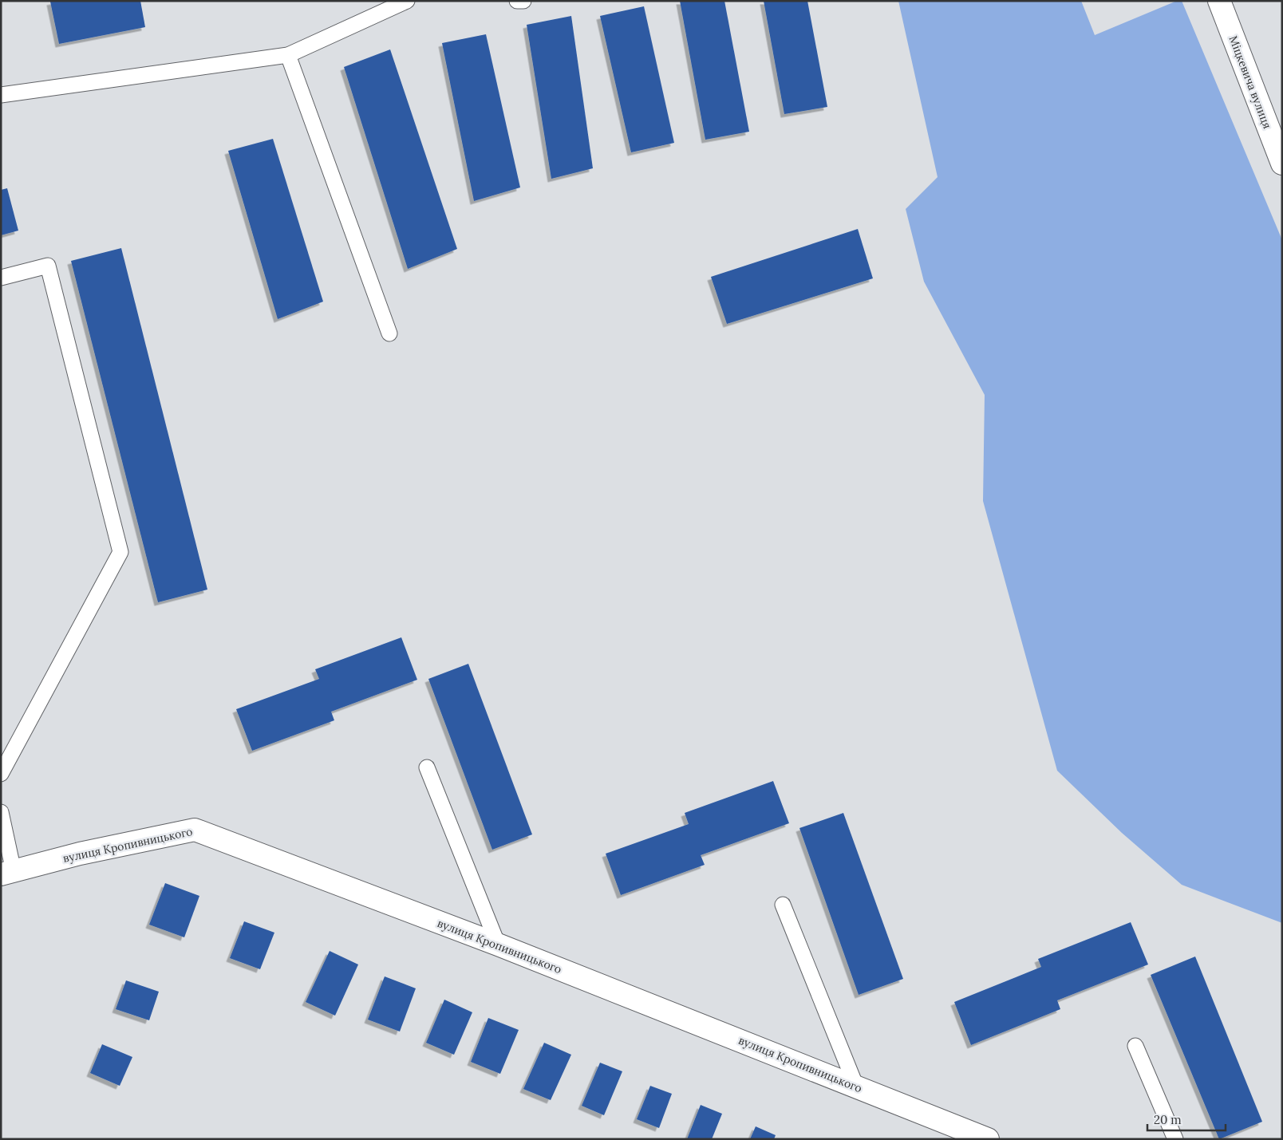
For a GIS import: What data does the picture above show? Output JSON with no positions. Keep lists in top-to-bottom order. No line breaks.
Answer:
{"streets":{"street":["Міцкевича вулиця","вулиця Кропивницького"]},"scale_bar":"20 m"}
